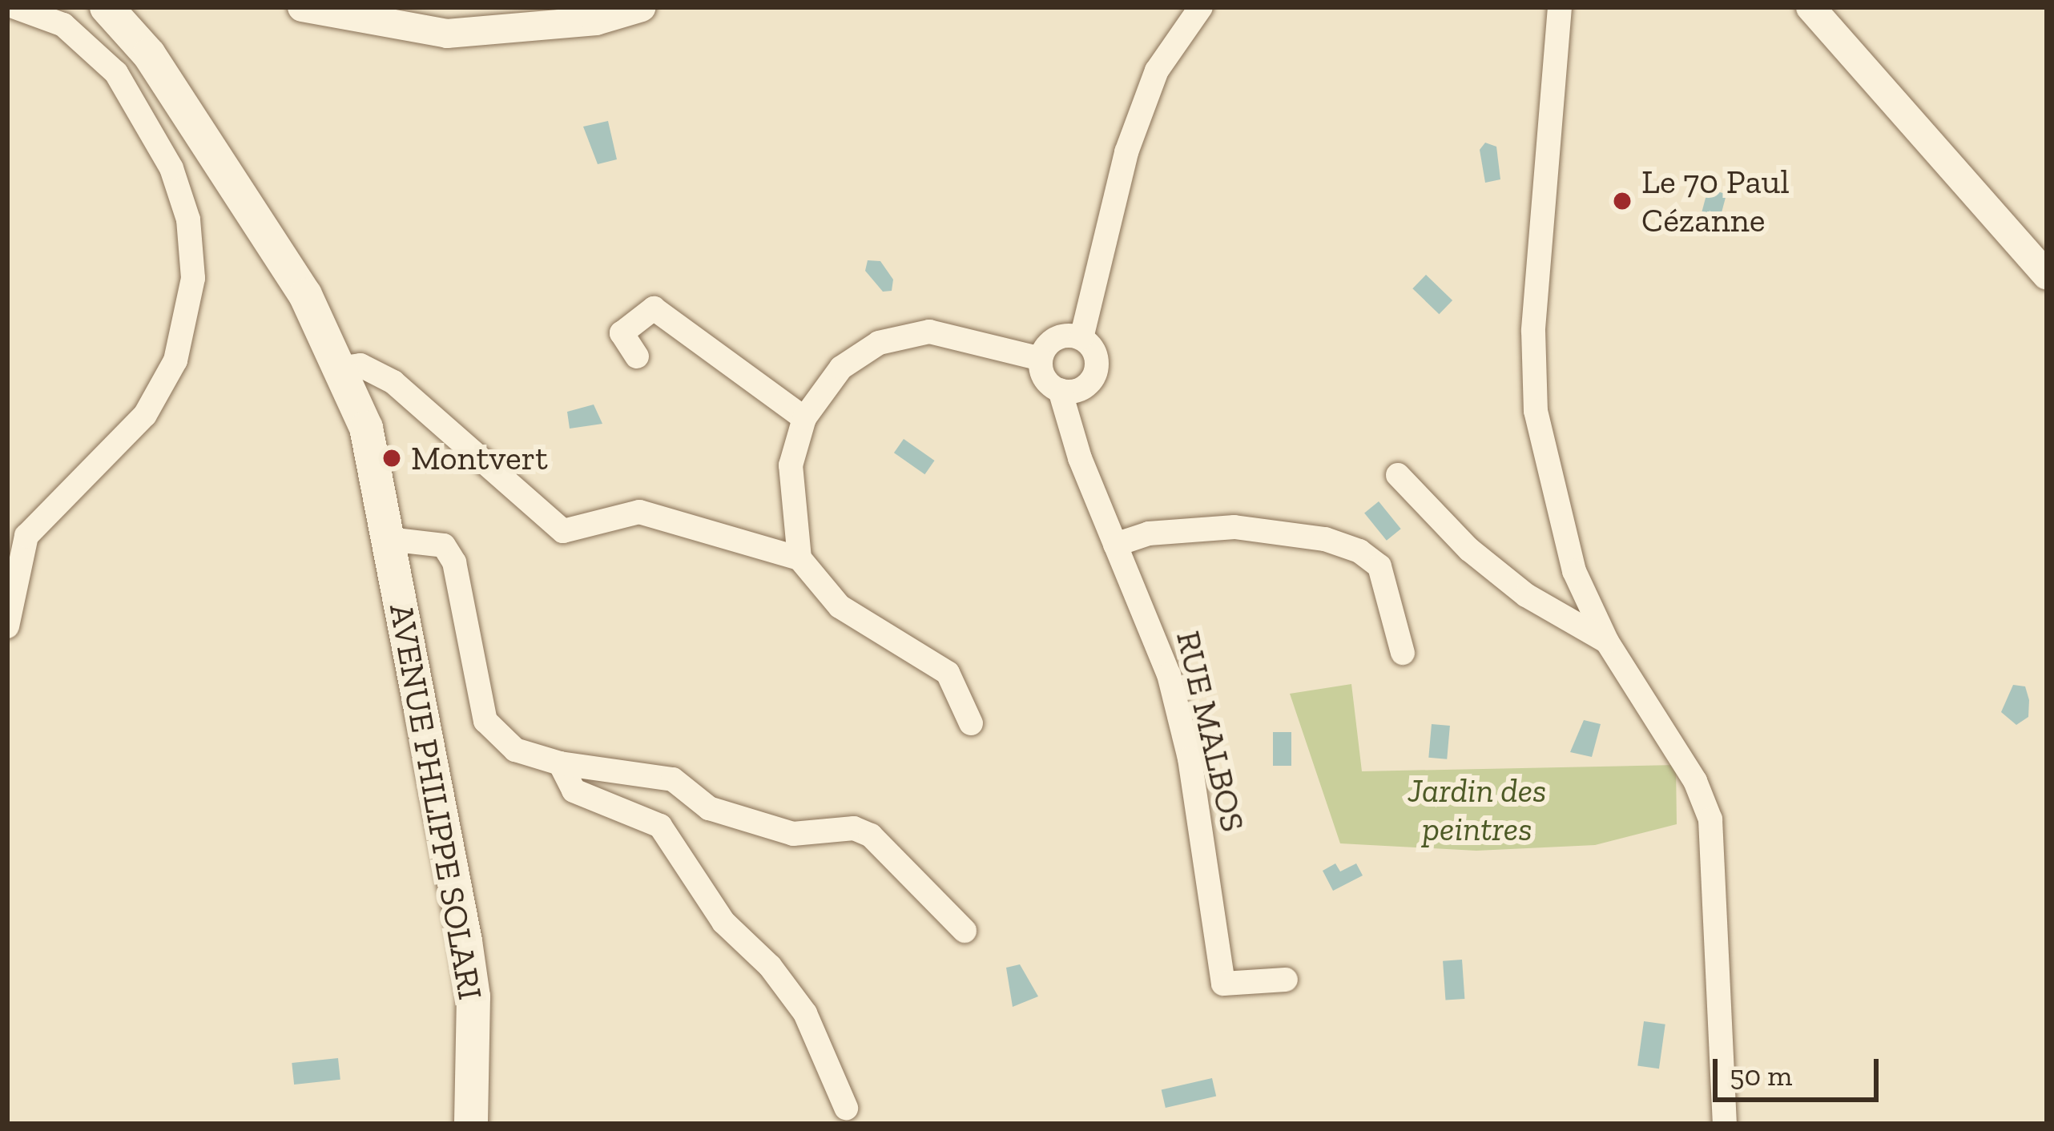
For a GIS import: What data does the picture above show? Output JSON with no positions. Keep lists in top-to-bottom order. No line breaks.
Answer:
{"streets":{"main road":["AVENUE PHILIPPE SOLARI"],"street":["RUE MALBOS"]},"parks":["Jardin des peintres"],"places":["Le 70 Paul Cézanne","Montvert"],"scale_bar":"50 m"}
